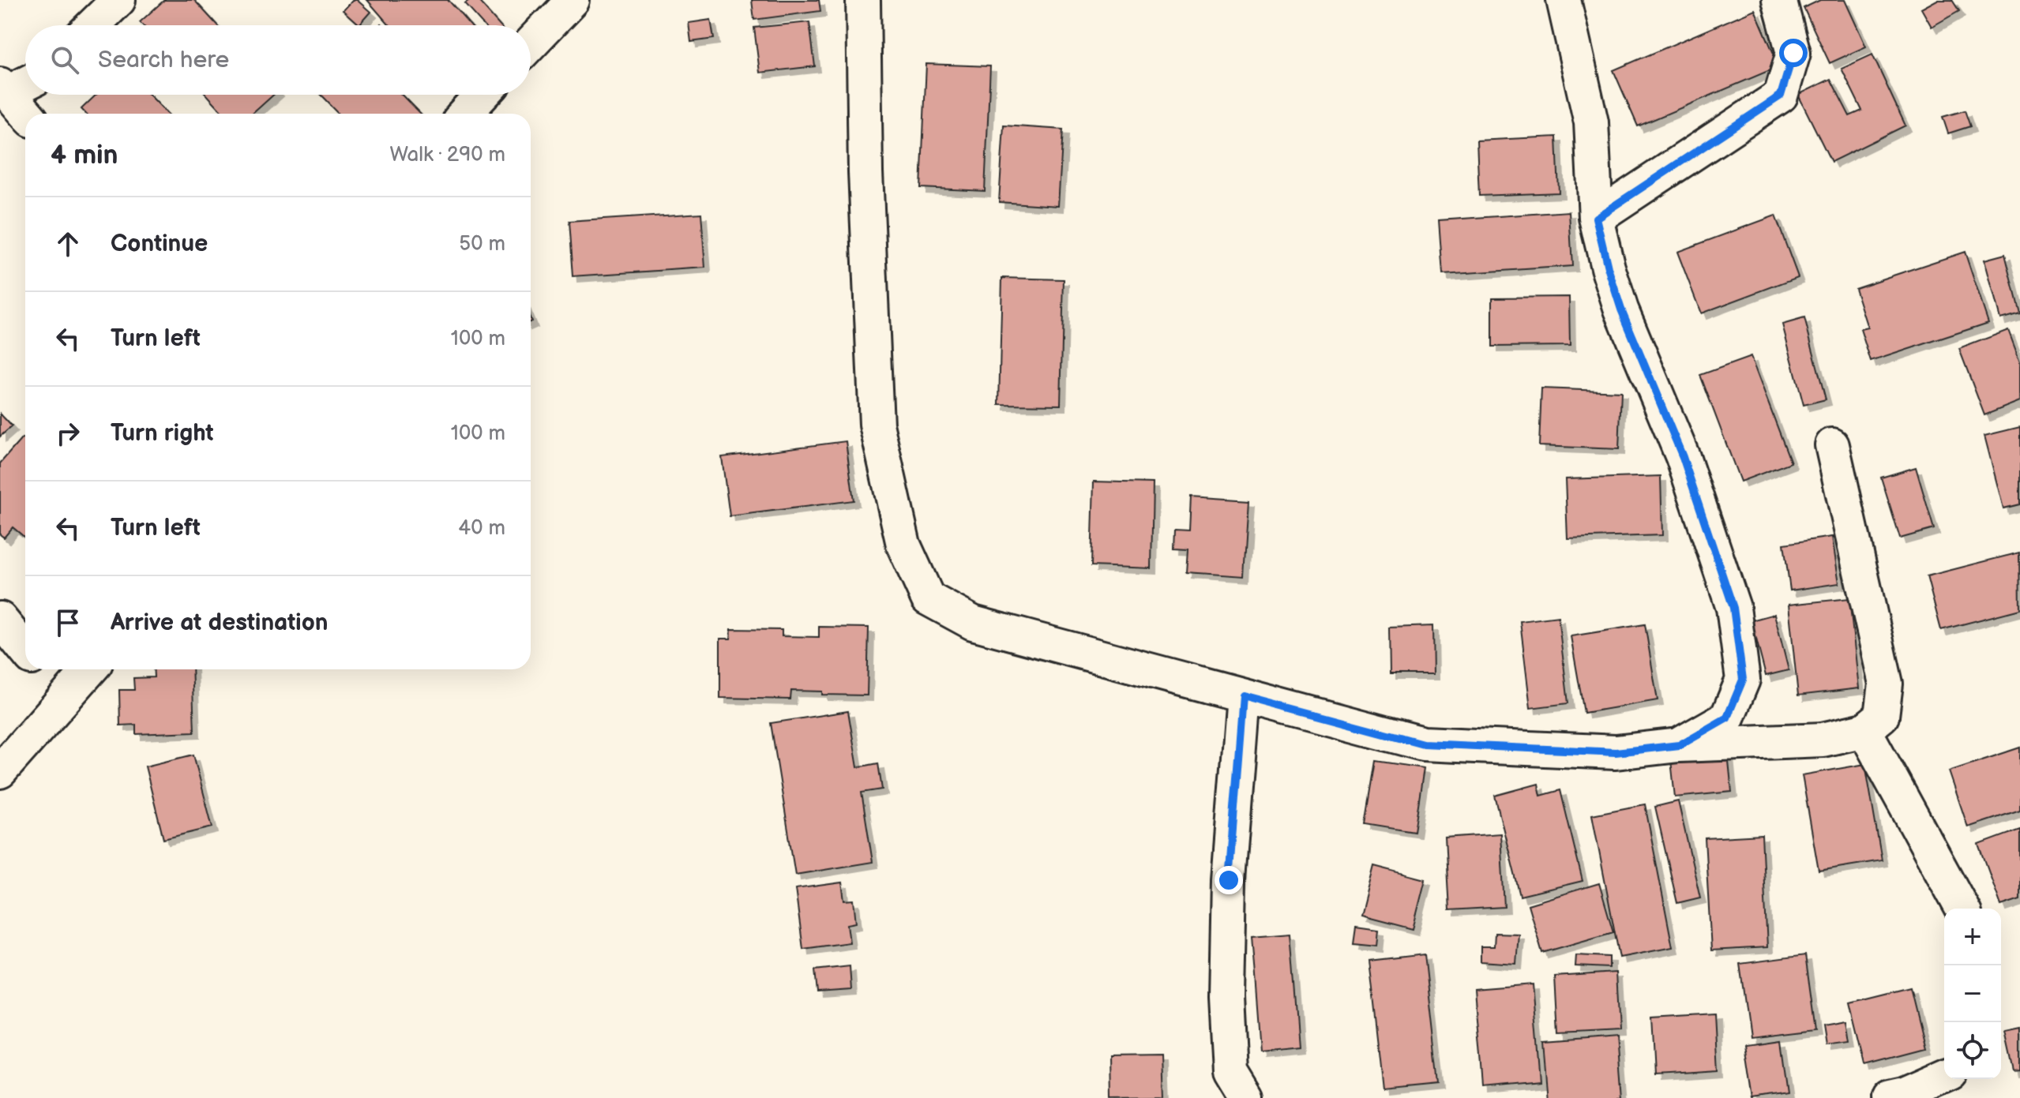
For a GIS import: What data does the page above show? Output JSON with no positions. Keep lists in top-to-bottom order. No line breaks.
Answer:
{"page":{"search":"Search here","heading":["4 min","Walk · 290 m"],"list":[["Continue","50 m"],["Turn left","100 m"],["Turn right","100 m"],["Turn left","40 m"],"Arrive at destination"],"map_buttons":["+","−"]}}
